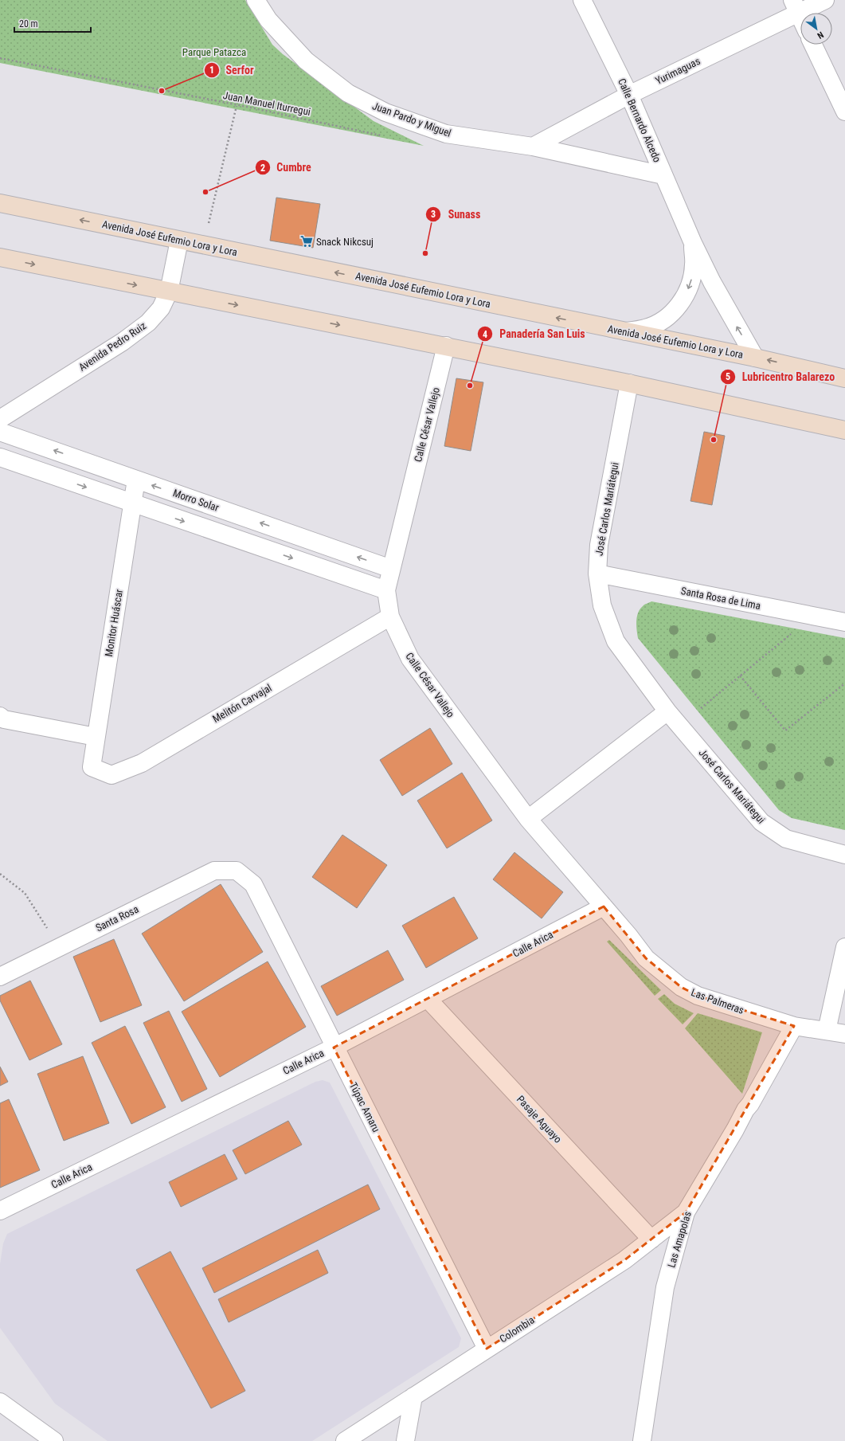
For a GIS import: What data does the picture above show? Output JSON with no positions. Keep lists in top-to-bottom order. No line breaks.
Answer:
{"streets":{"main road":["Avenida José Eufemio Lora y Lora"],"street":["Yurimaguas","Juan Pardo y Miguel","Calle Bernardo Alcedo","Avenida Pedro Ruiz","Calle César Vallejo","Morro Solar","José Carlos Mariátegui","Santa Rosa de Lima","Monitor Huáscar","Melitón Carvajal","Santa Rosa","Calle Arica","Las Palmeras","Túpac Amaru","Pasaje Aguayo","Las Amapolas","Colombia"],"path":["Juan Manuel Iturregui"]},"crossings":[["Yurimaguas","Juan Pardo y Miguel"],["Yurimaguas","Calle Bernardo Alcedo"],["Juan Pardo y Miguel","Calle Bernardo Alcedo"],["Calle Bernardo Alcedo","Avenida José Eufemio Lora y Lora"],["Avenida José Eufemio Lora y Lora","Avenida Pedro Ruiz"],["Calle César Vallejo","Morro Solar"],["Calle César Vallejo","Melitón Carvajal"],["Calle César Vallejo","Calle Arica"],["Calle César Vallejo","Las Palmeras"],["Morro Solar","Monitor Huáscar"],["José Carlos Mariátegui","Santa Rosa de Lima"],["Monitor Huáscar","Melitón Carvajal"],["Santa Rosa","Túpac Amaru"],["Calle Arica","Las Palmeras"],["Calle Arica","Túpac Amaru"],["Calle Arica","Pasaje Aguayo"],["Las Palmeras","Las Amapolas"],["Túpac Amaru","Colombia"],["Pasaje Aguayo","Colombia"],["Las Amapolas","Colombia"]],"parks":["Parque Patazca"],"places":{"other":["Serfor","Cumbre","Sunass","Panadería San Luis","Lubricentro Balarezo"],"supermarket":["Snack Nikcsuj"]},"scale_bar":"20 m","north":"bottom right"}
